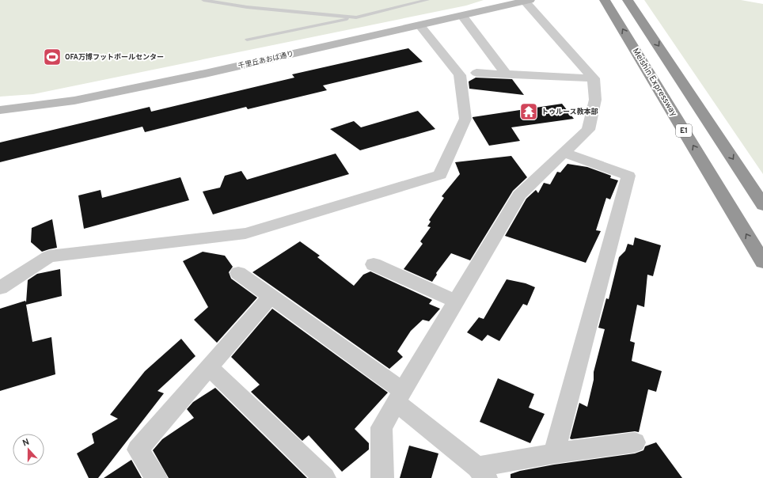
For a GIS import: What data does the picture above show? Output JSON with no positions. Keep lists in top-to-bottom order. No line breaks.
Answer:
{"streets":{"highway":["Meishin Expressway","E1"],"street":["千里丘あおば通り"]},"places":{"sports":["OFA万博フットボールセンター"],"temple":["トゥルース教本部"]},"north":"top"}
